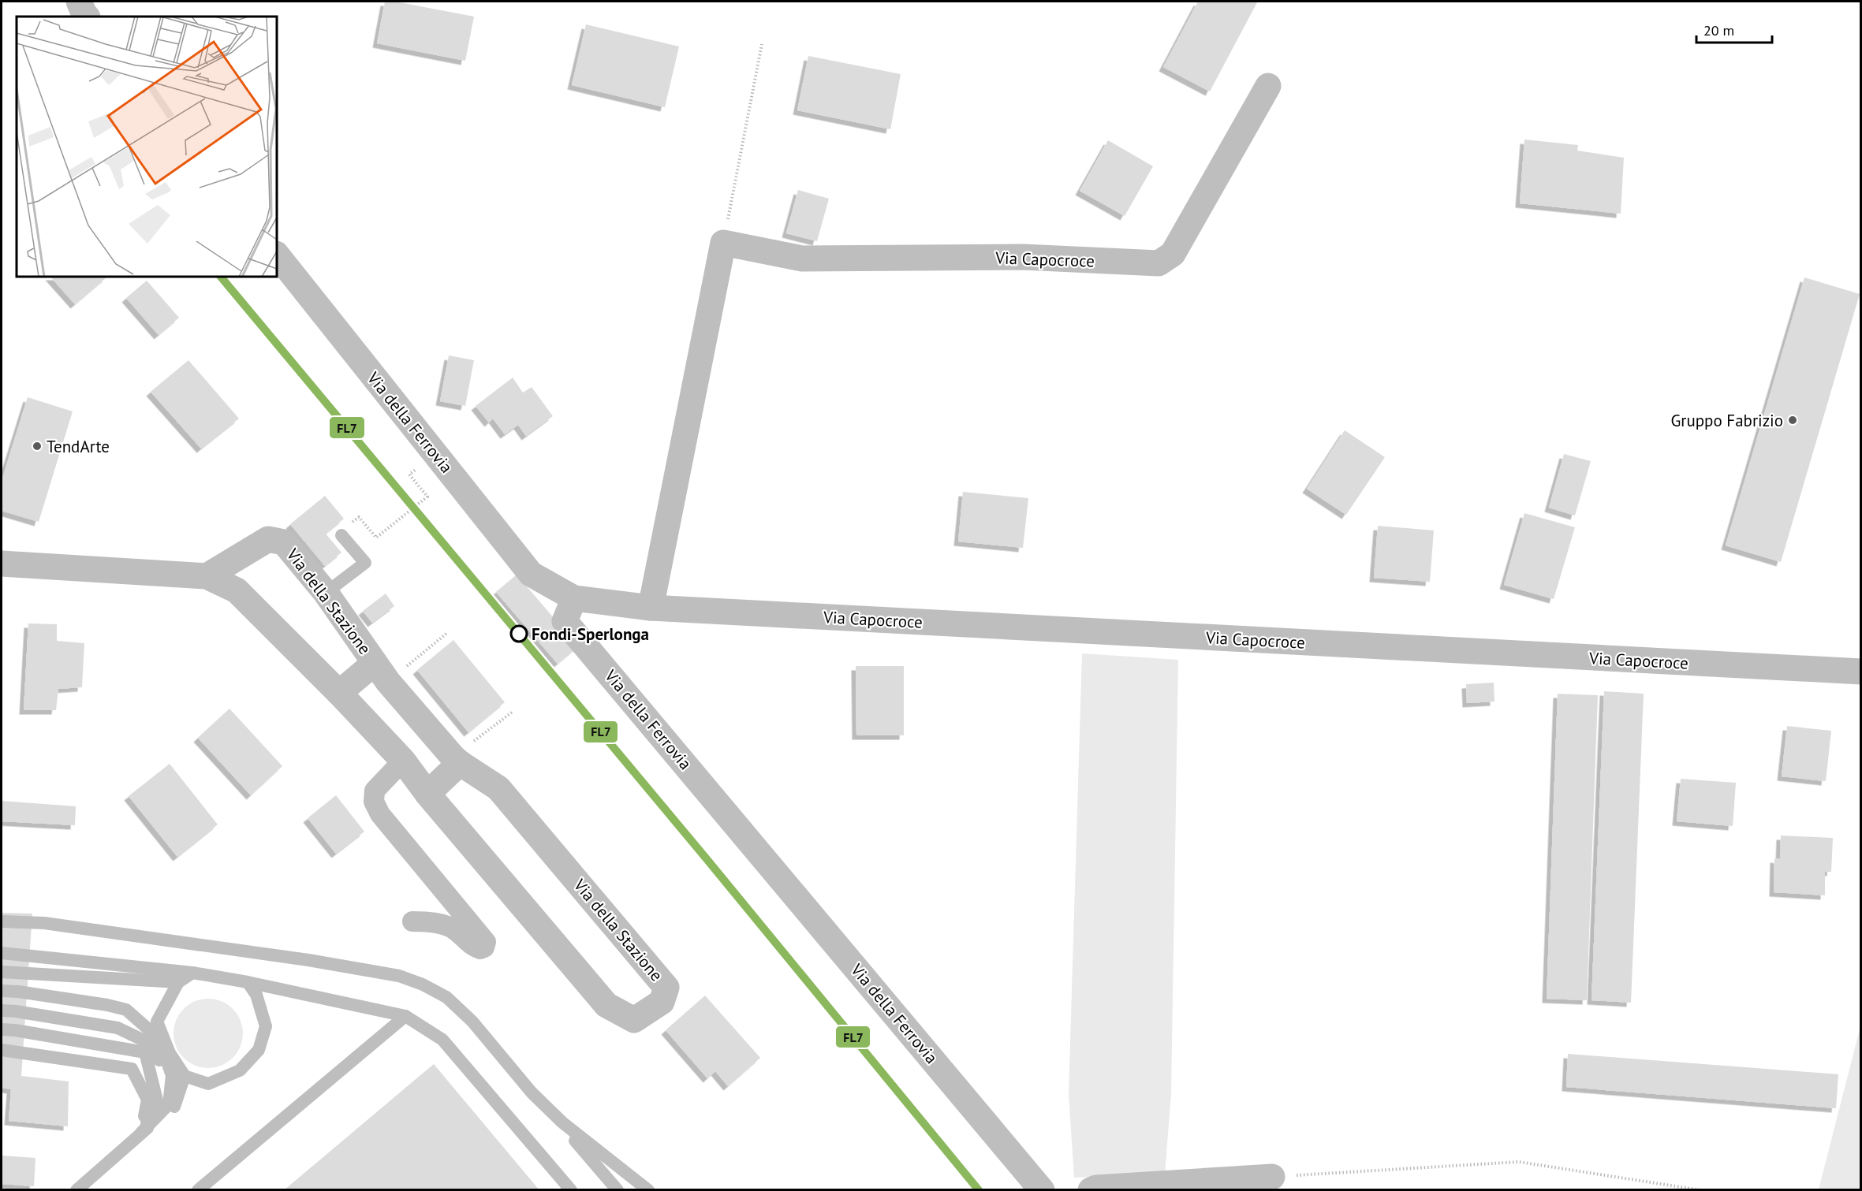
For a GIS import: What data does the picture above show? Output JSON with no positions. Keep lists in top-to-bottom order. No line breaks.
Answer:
{"streets":{"street":["Via Capocroce","Via della Ferrovia","Via della Stazione"]},"crossings":[["Via Capocroce","Via della Ferrovia"]],"places":["Gruppo Fabrizio","TendArte","Fondi-Sperlonga"],"lines":["transit line FL7"],"scale_bar":"20 m"}
